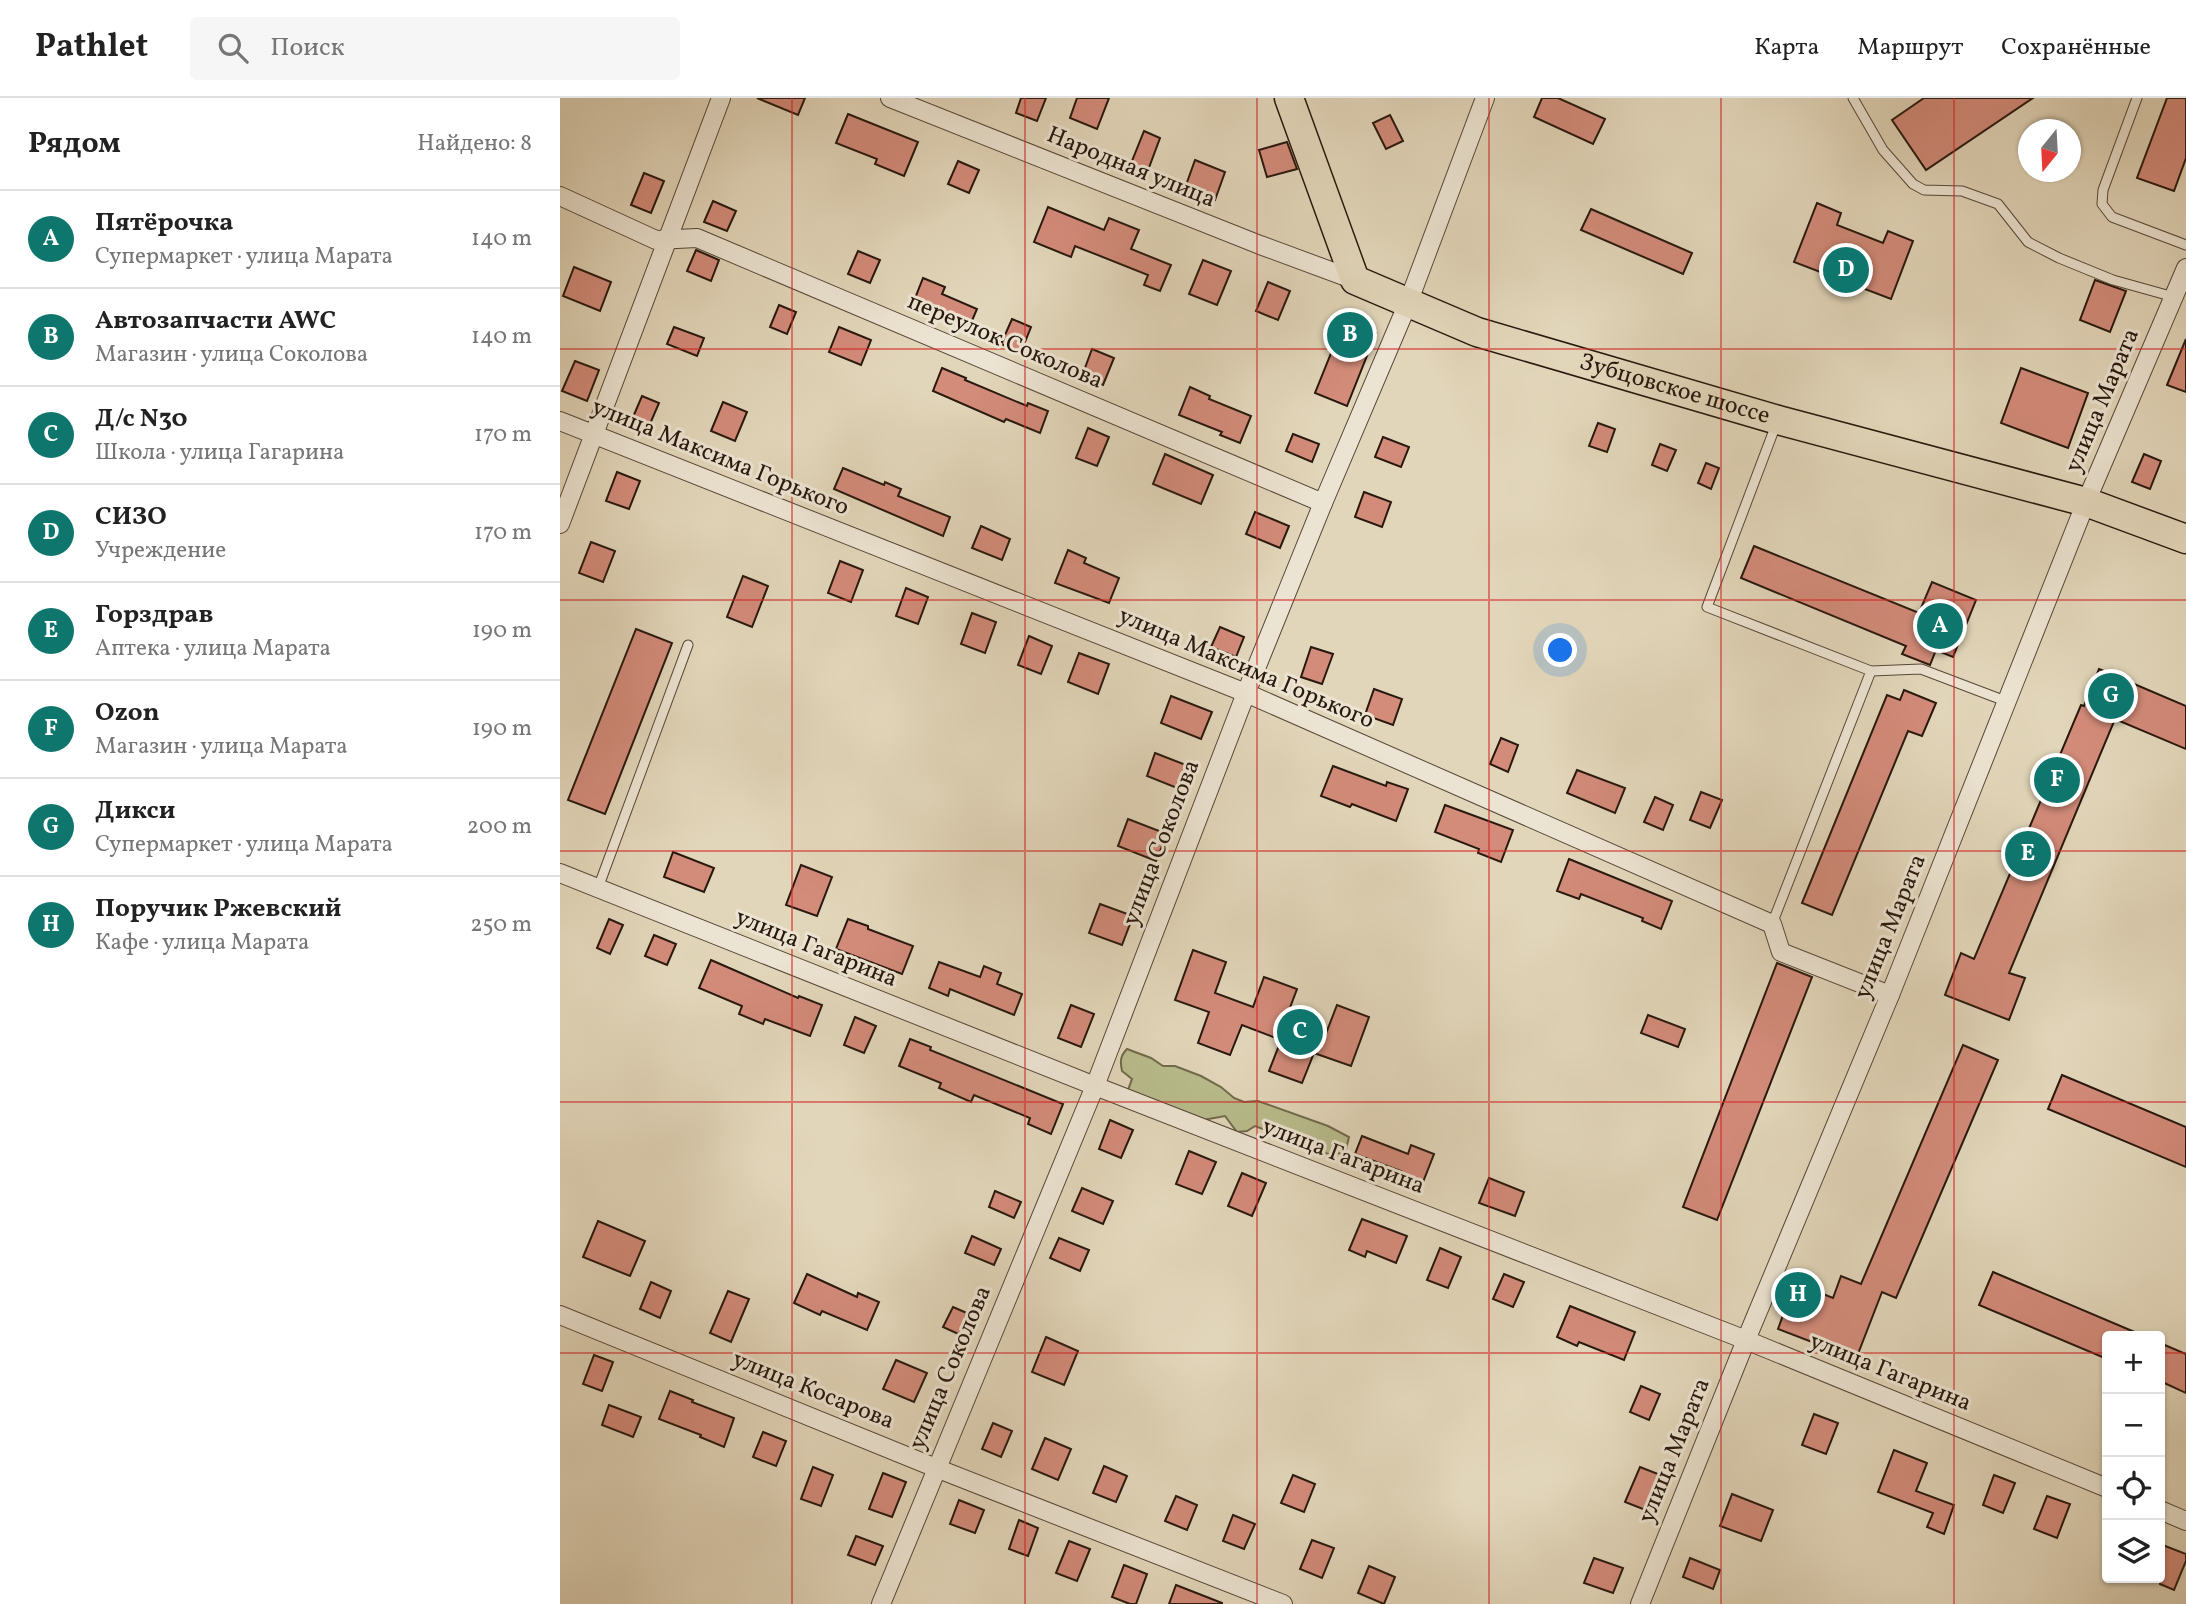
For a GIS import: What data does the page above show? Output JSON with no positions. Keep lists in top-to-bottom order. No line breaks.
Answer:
{"streets":{"main road":["Зубцовское шоссе"],"street":["Народная улица","переулок Соколова","улица Марата","улица Максима Горького","улица Соколова","улица Гагарина","улица Косарова"]},"crossings":[["Народная улица","Зубцовское шоссе"],["переулок Соколова","улица Соколова"],["Зубцовское шоссе","улица Марата"],["Зубцовское шоссе","улица Соколова"],["улица Марата","улица Гагарина"],["улица Максима Горького","улица Соколова"],["улица Соколова","улица Гагарина"],["улица Соколова","улица Косарова"]],"north":"bottom","page":{"header":"Pathlet","search":"Поиск","nav":["Карта","Маршрут","Сохранённые"],"heading":["Рядом","Найдено: 8"],"list":[{"mark":"A","name":"Пятёрочка","note":"Супермаркет · улица Марата","value":"140 m"},{"mark":"B","name":"Автозапчасти AWC","note":"Магазин · улица Соколова","value":"140 m"},{"mark":"C","name":"Д/с N30","note":"Школа · улица Гагарина","value":"170 m"},{"mark":"D","name":"СИЗО","note":"Учреждение","value":"170 m"},{"mark":"E","name":"Горздрав","note":"Аптека · улица Марата","value":"190 m"},{"mark":"F","name":"Ozon","note":"Магазин · улица Марата","value":"190 m"},{"mark":"G","name":"Дикси","note":"Супермаркет · улица Марата","value":"200 m"},{"mark":"H","name":"Поручик Ржевский","note":"Кафе · улица Марата","value":"250 m"}],"pins":["D","B","A","G","F","E","C","H"],"map_buttons":["+","−"]}}
